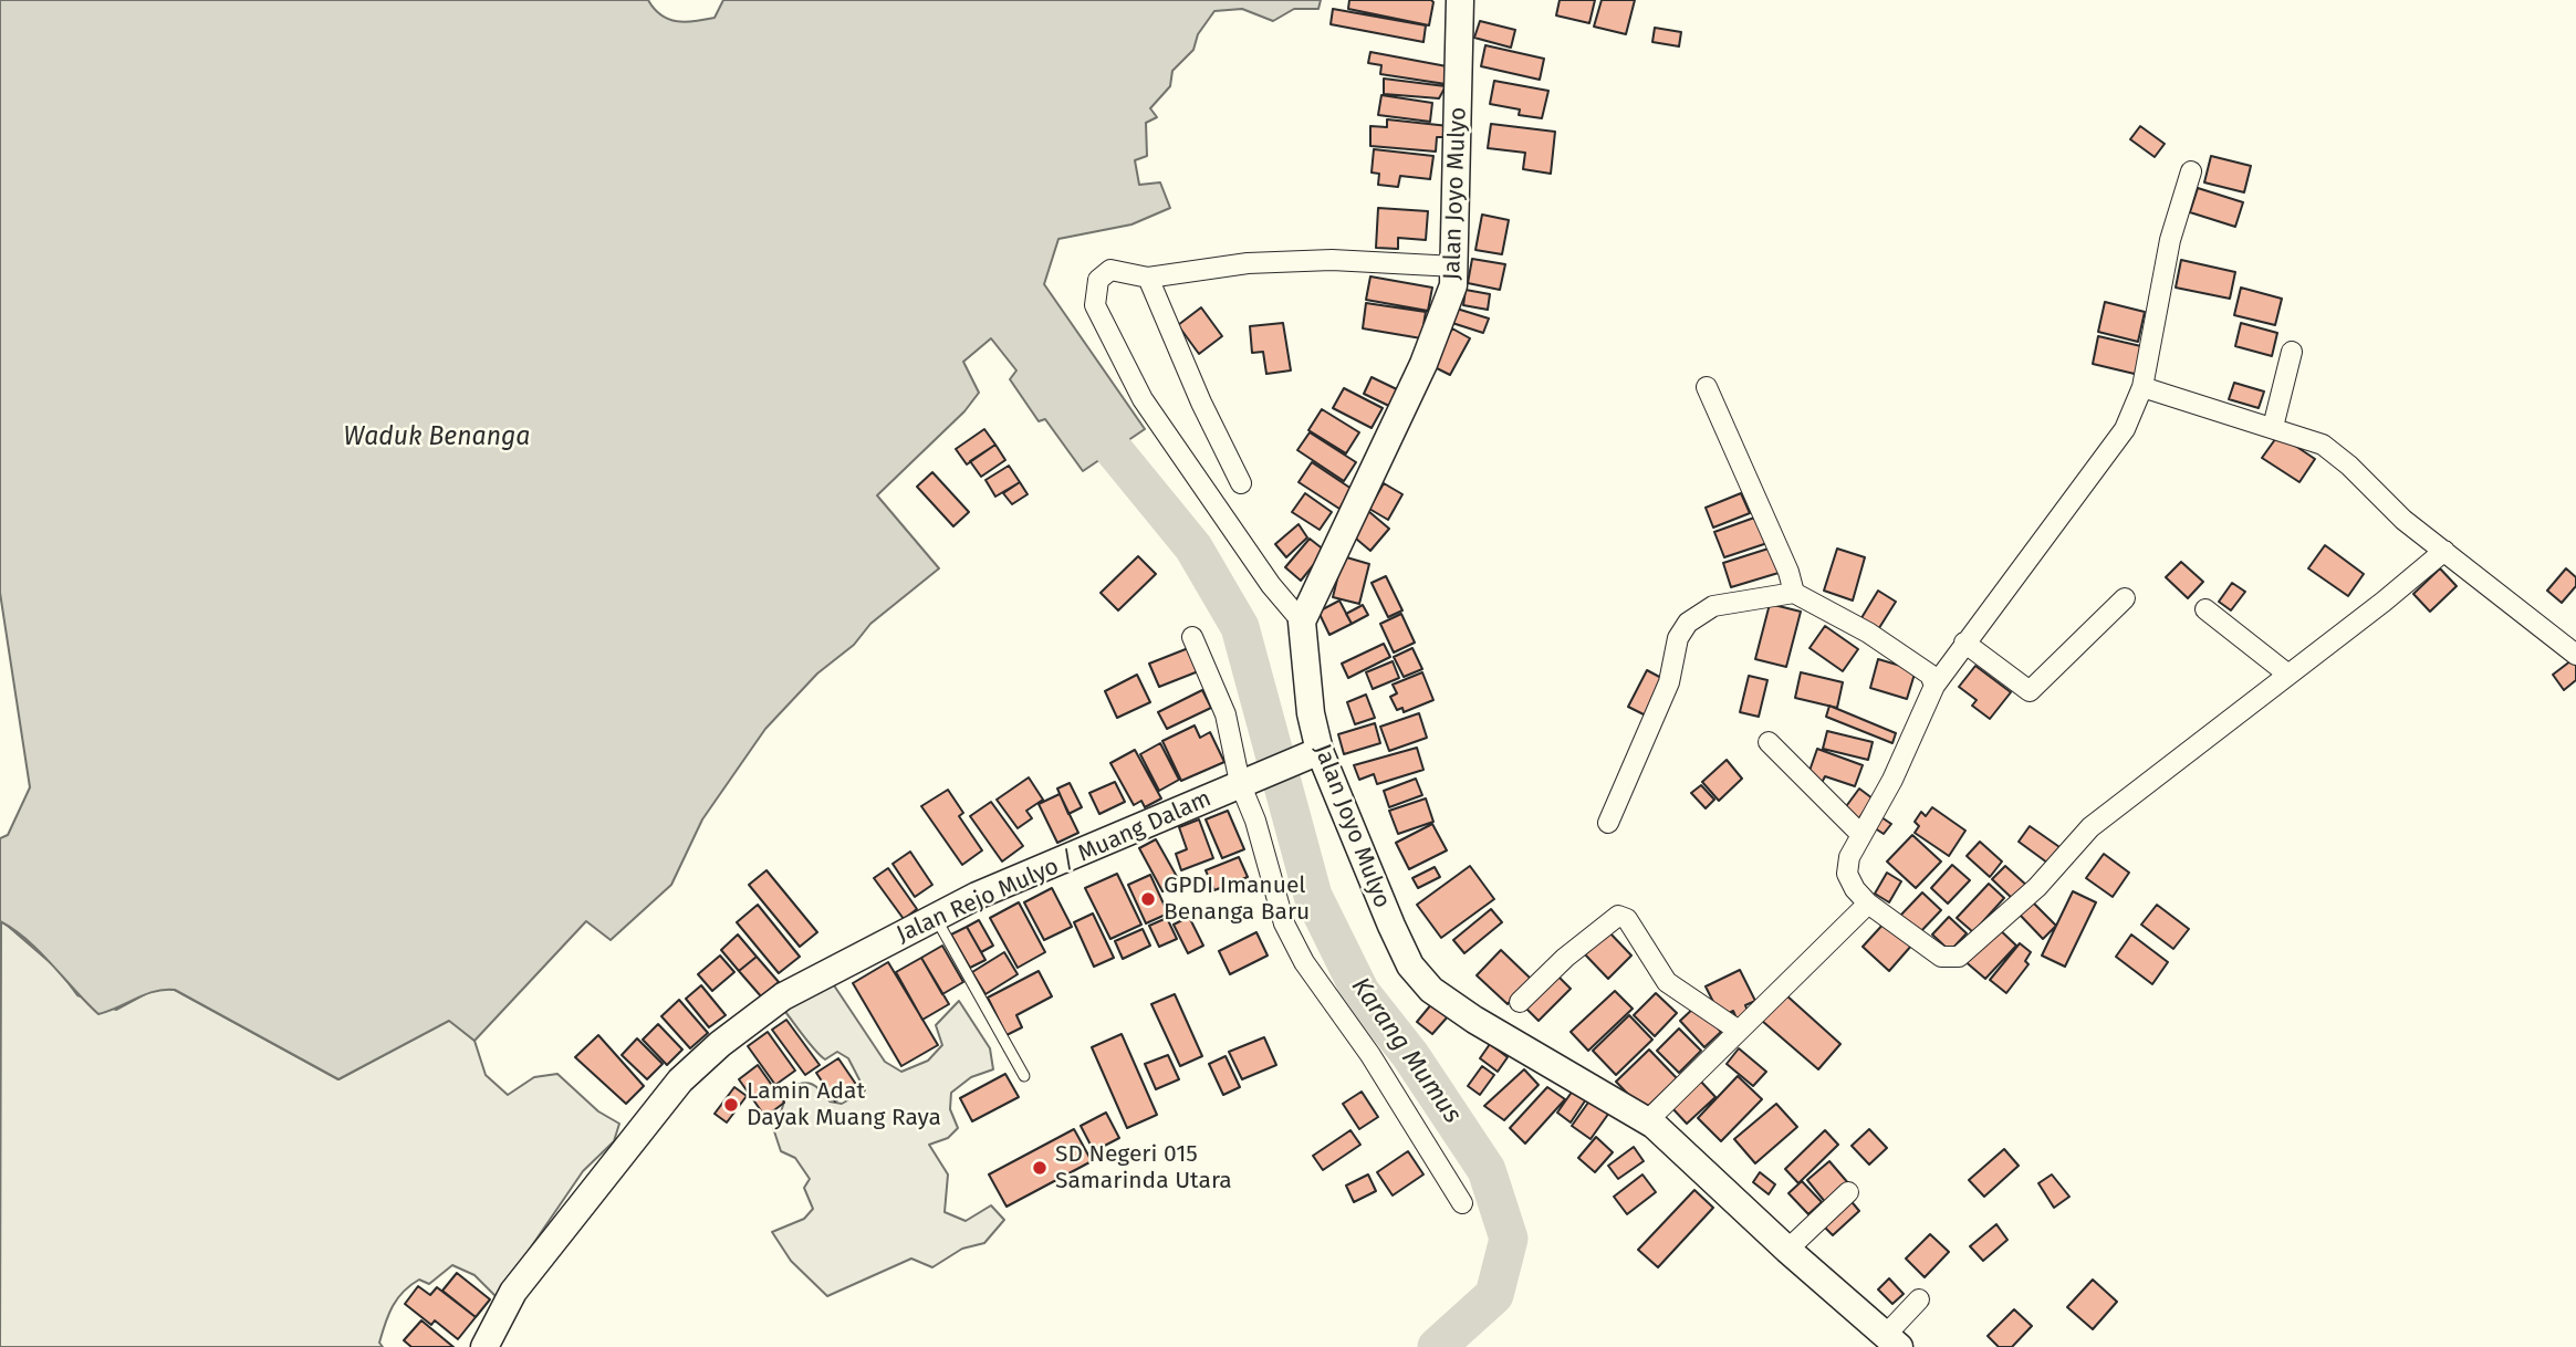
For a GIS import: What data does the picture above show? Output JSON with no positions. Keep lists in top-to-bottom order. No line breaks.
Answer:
{"streets":{"main road":["Jalan Joyo Mulyo","Jalan Rejo Mulyo / Muang Dalam"]},"crossings":[["Jalan Joyo Mulyo","Jalan Rejo Mulyo / Muang Dalam"]],"water":["Waduk Benanga","Karang Mumus"],"places":["GPDI Imanuel Benanga Baru","Lamin Adat Dayak Muang Raya","SD Negeri 015 Samarinda Utara"]}
